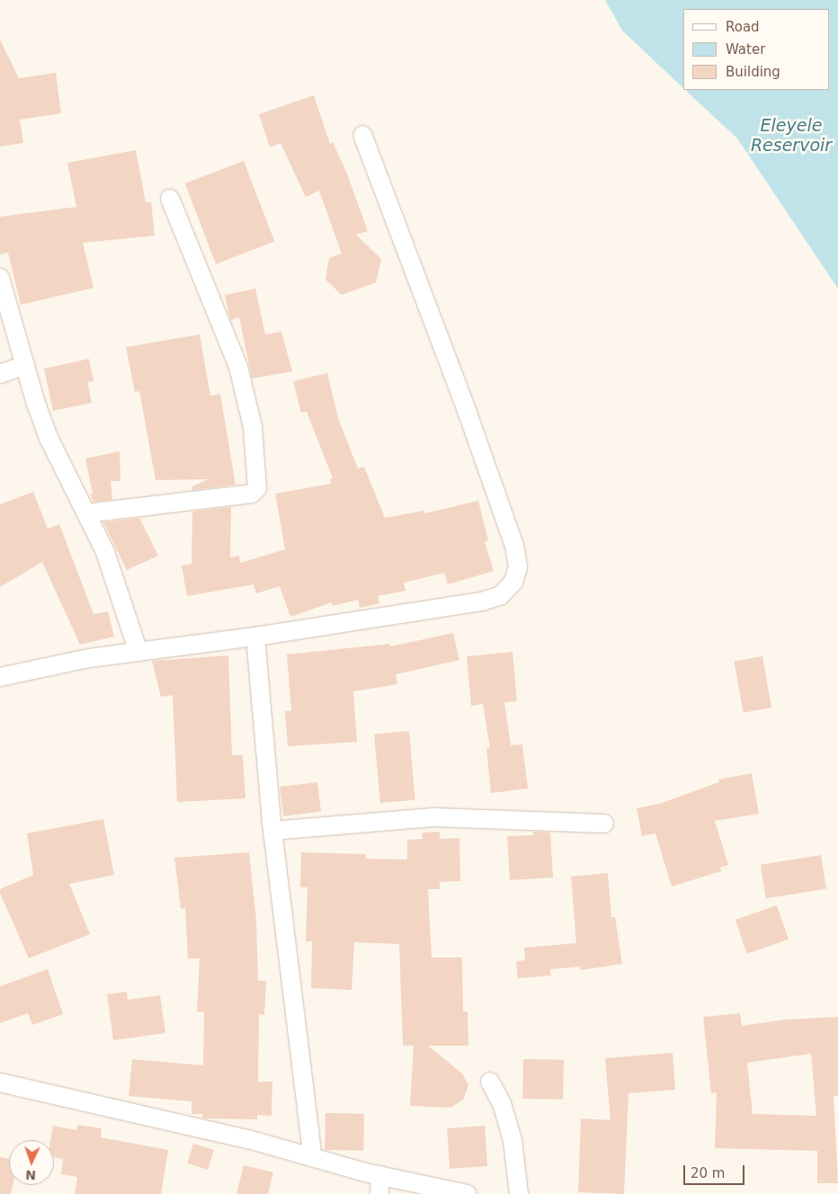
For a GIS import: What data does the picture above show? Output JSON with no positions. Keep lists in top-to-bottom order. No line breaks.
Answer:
{"water":["Eleyele Reservoir"],"legend":["Road","Water","Building"],"scale_bar":"20 m","north":"bottom"}
